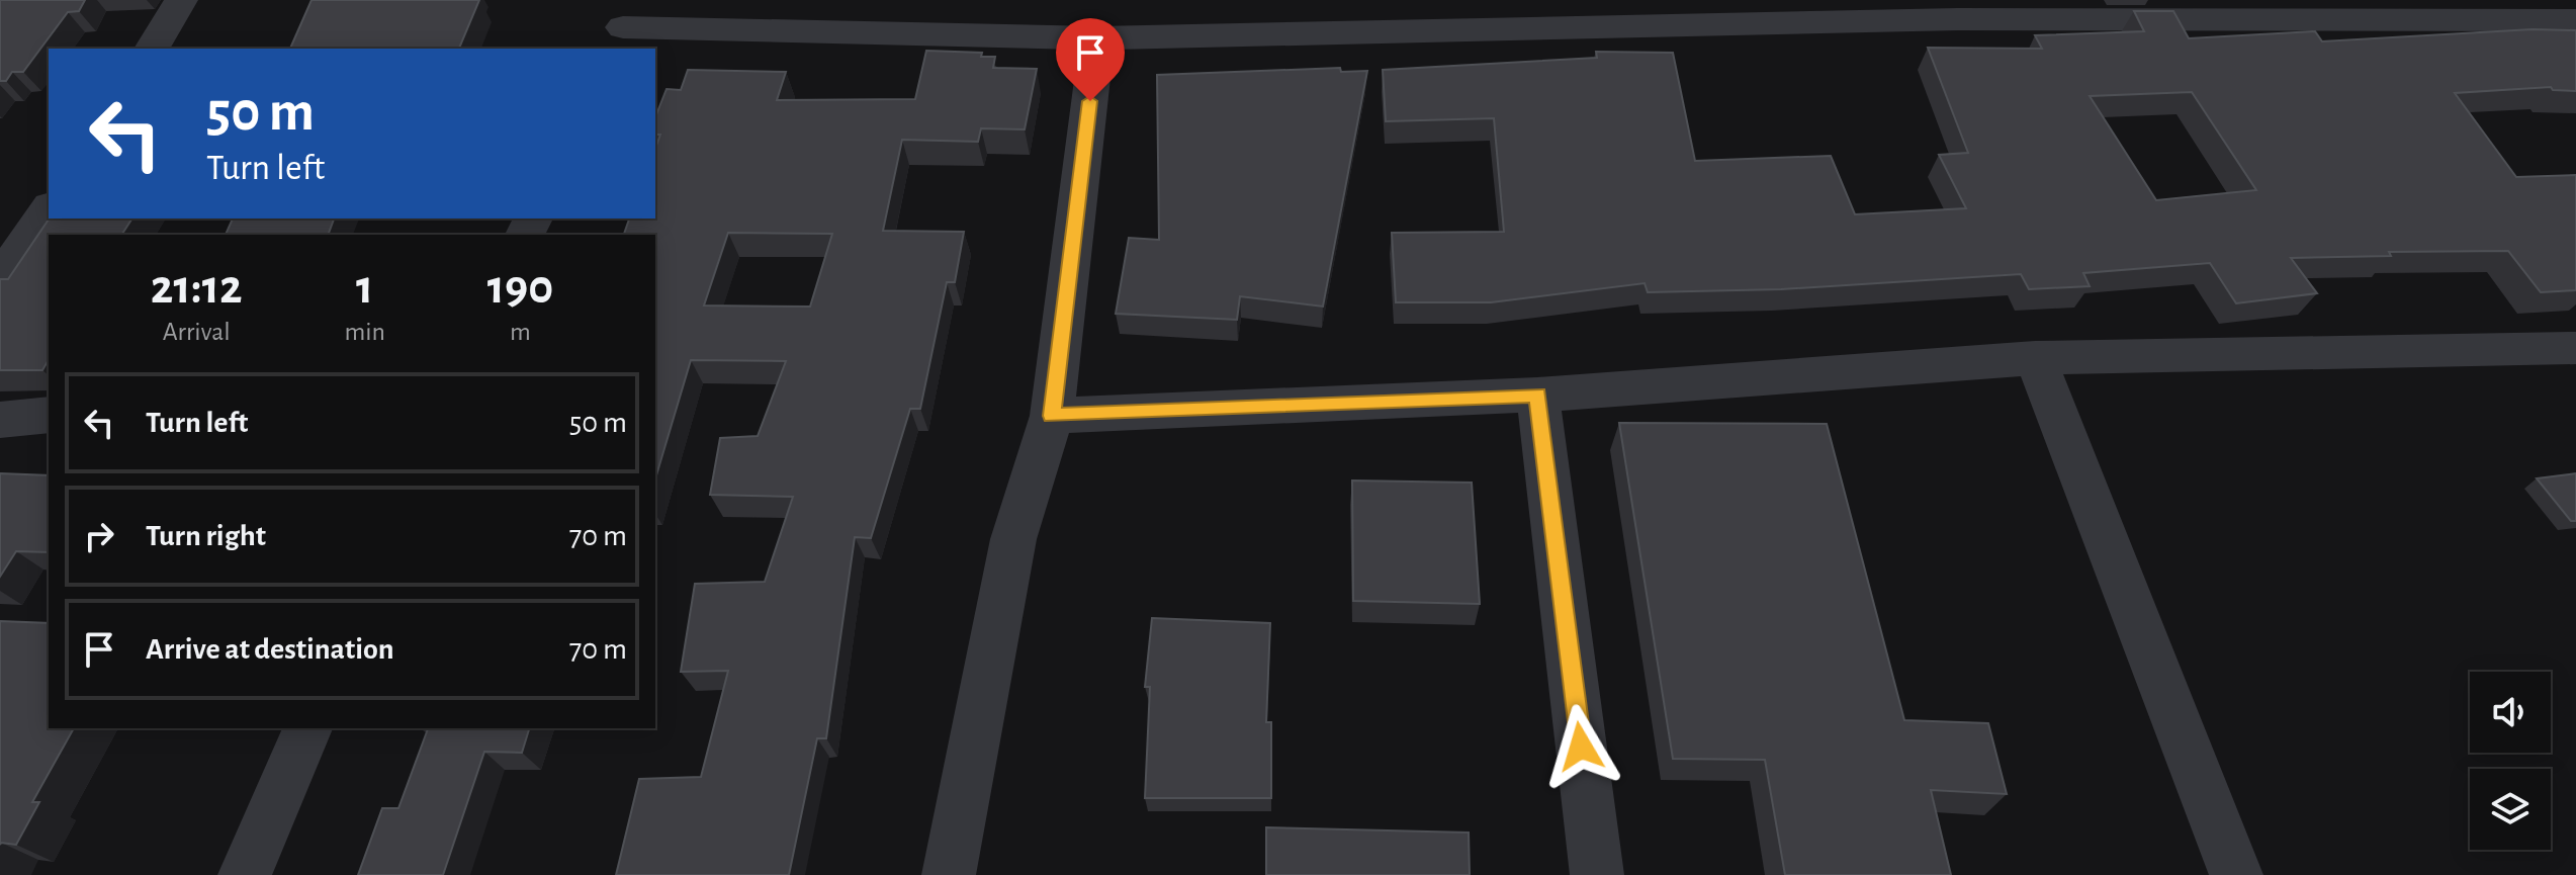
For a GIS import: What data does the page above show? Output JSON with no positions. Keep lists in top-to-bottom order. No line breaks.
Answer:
{"page":{"turn":["50 m","Turn left"],"eta":["21:12","Arrival","1","min","190","m"],"list":[{"name":"Turn left","value":"50 m"},{"name":"Turn right","value":"70 m"},{"name":"Arrive at destination","value":"70 m"}]}}
